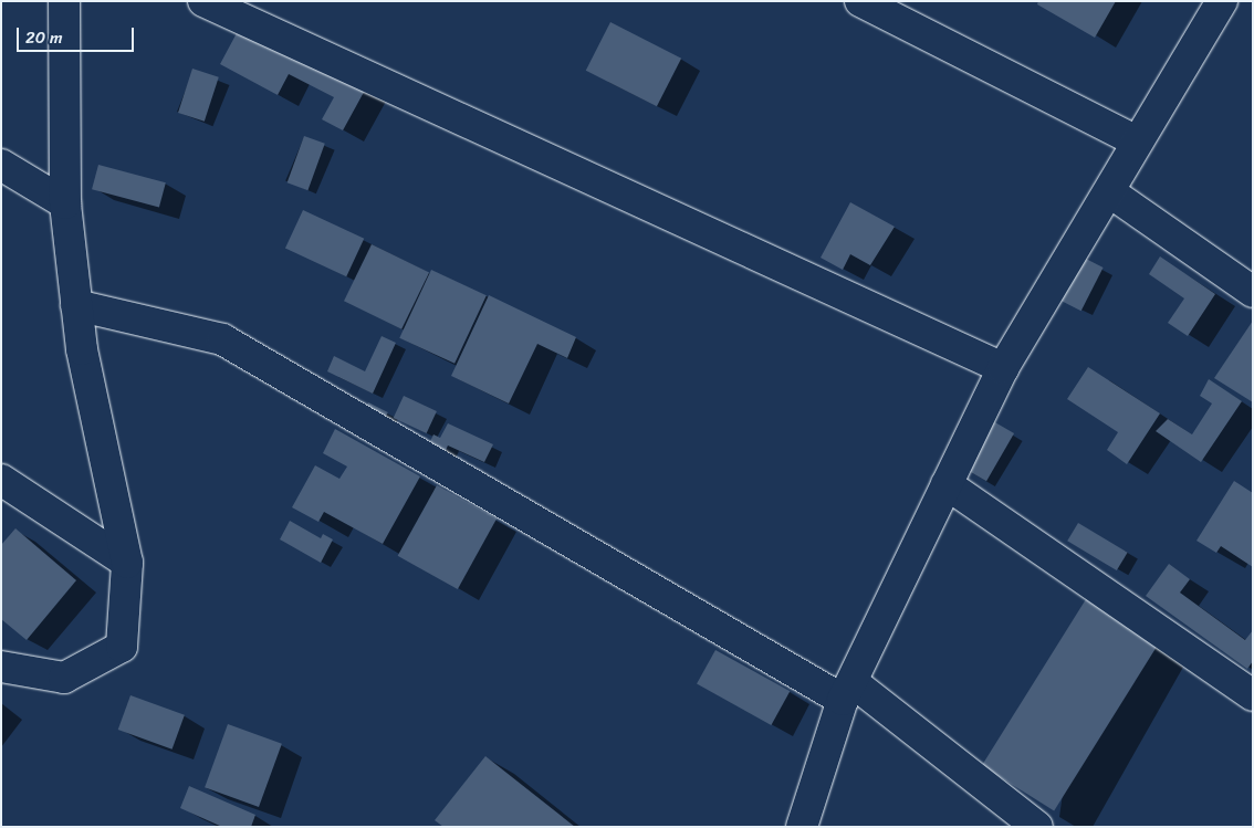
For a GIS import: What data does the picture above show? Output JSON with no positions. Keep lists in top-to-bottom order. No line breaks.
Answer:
{"scale_bar":"20 m"}
